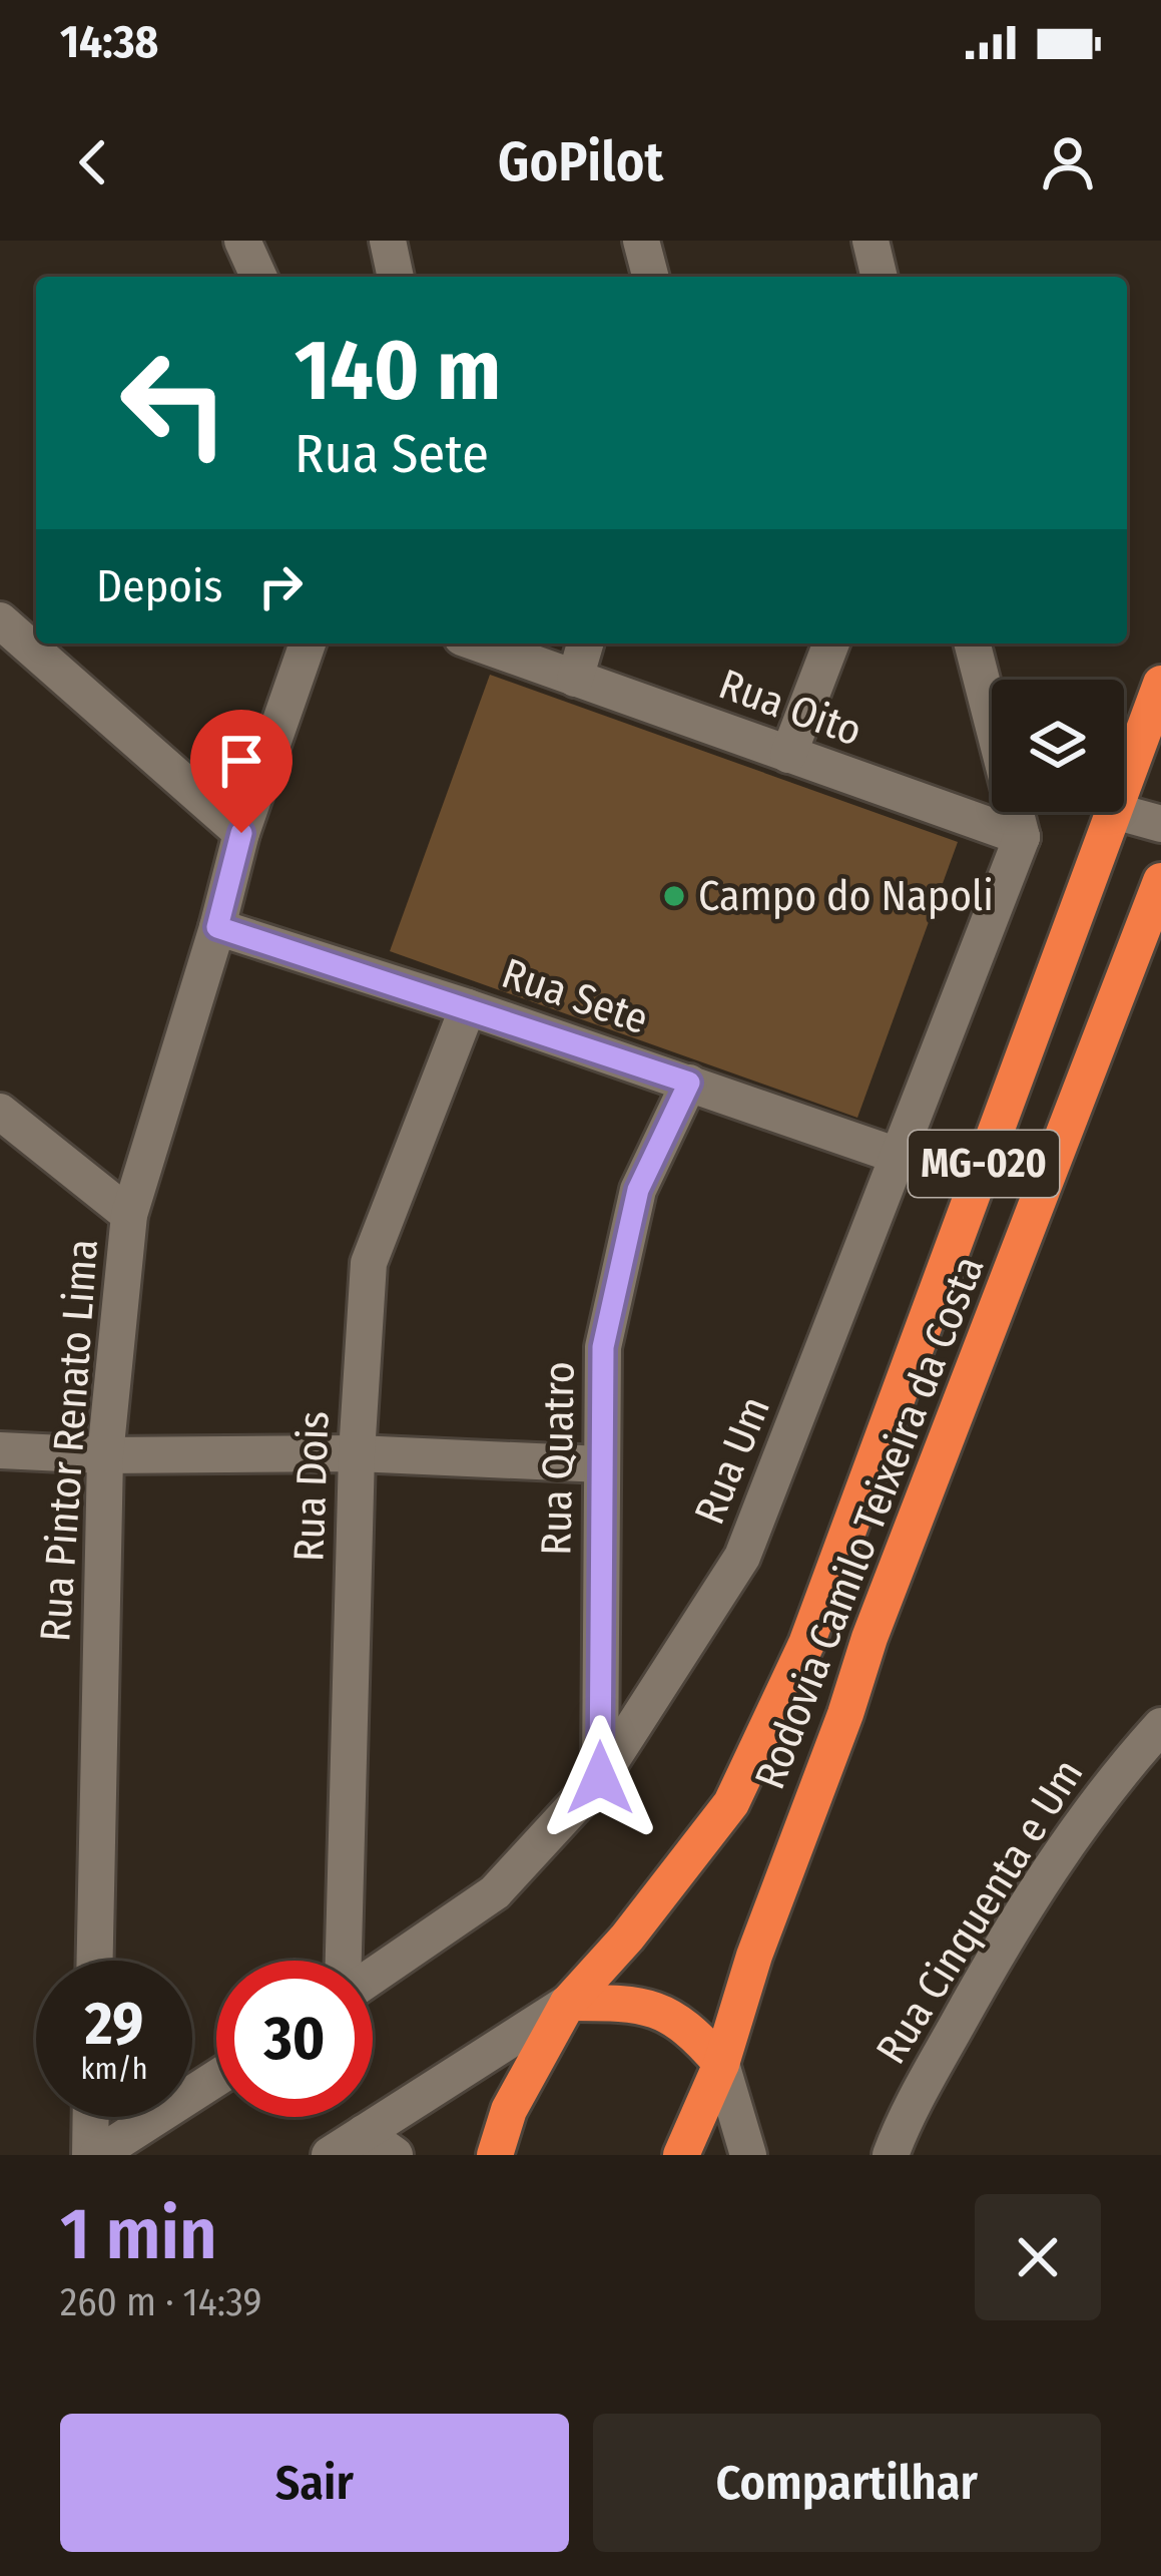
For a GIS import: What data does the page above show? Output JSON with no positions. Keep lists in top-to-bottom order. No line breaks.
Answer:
{"streets":{"highway":["MG-020","Rodovia Camilo Teixeira da Costa"],"street":["Rua Oito","Rua Sete","Rua Pintor Renato Lima","Rua Quatro","Rua Um","Rua Dois","Rua Cinquenta e Um"]},"crossings":[["Rua Oito","Rua Um"],["Rua Sete","Rua Pintor Renato Lima"],["Rua Sete","Rua Quatro"],["Rua Sete","Rua Um"],["Rua Sete","Rua Dois"],["MG-020","Rodovia Camilo Teixeira da Costa"],["Rua Quatro","Rua Um"]],"places":["Campo do Napoli"],"page":{"status":"14:38","header":"GoPilot","turn":["140 m","Rua Sete"],"then":"Depois","speed":"29 km/h","limit":"30","heading":["1 min","260 m · 14:39"],"buttons":["Sair","Compartilhar"]}}
